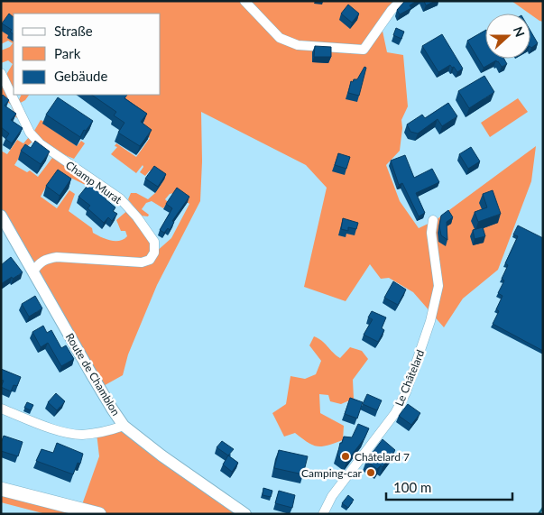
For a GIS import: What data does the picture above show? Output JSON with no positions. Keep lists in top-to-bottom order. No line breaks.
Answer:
{"streets":{"street":["Champ Murat","Route de Chamblon","Le Châtelard"]},"crossings":[["Champ Murat","Route de Chamblon"]],"places":["Châtelard 7","Camping-car"],"legend":["Straße","Park","Gebäude"],"scale_bar":"100 m","north":"right"}
